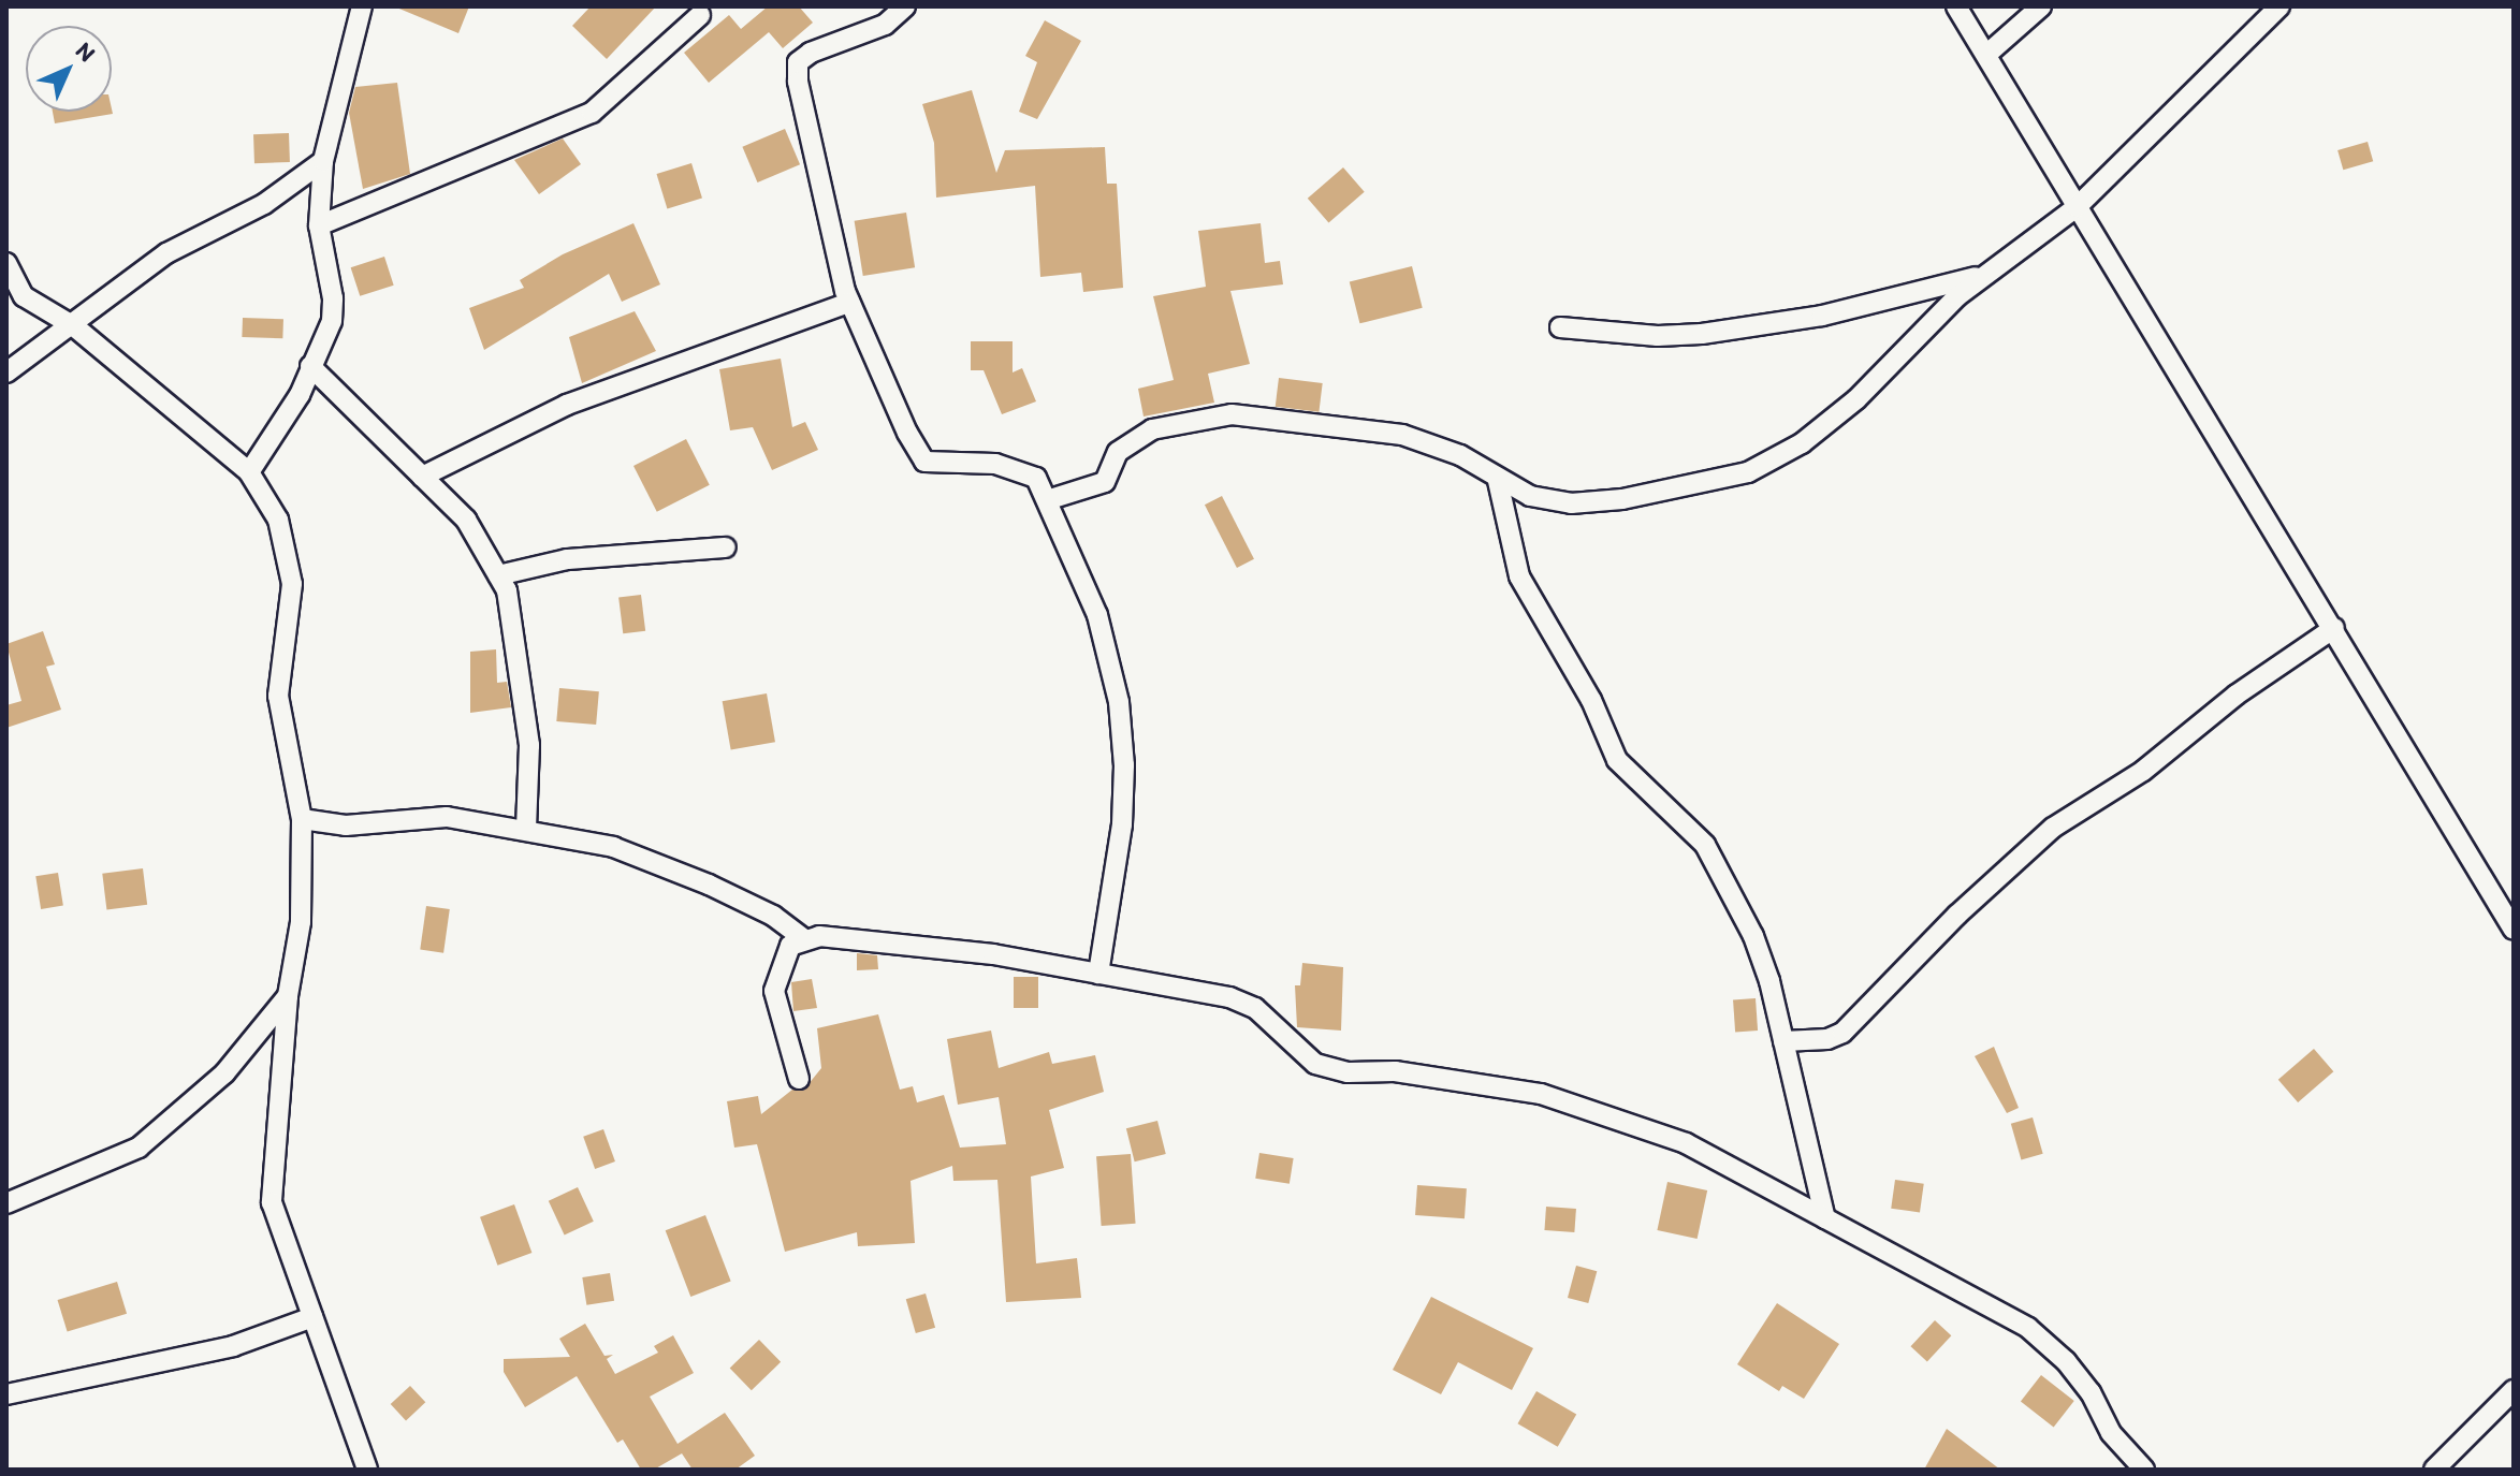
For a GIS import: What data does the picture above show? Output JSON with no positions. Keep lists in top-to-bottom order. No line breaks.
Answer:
{"north":"top right"}
